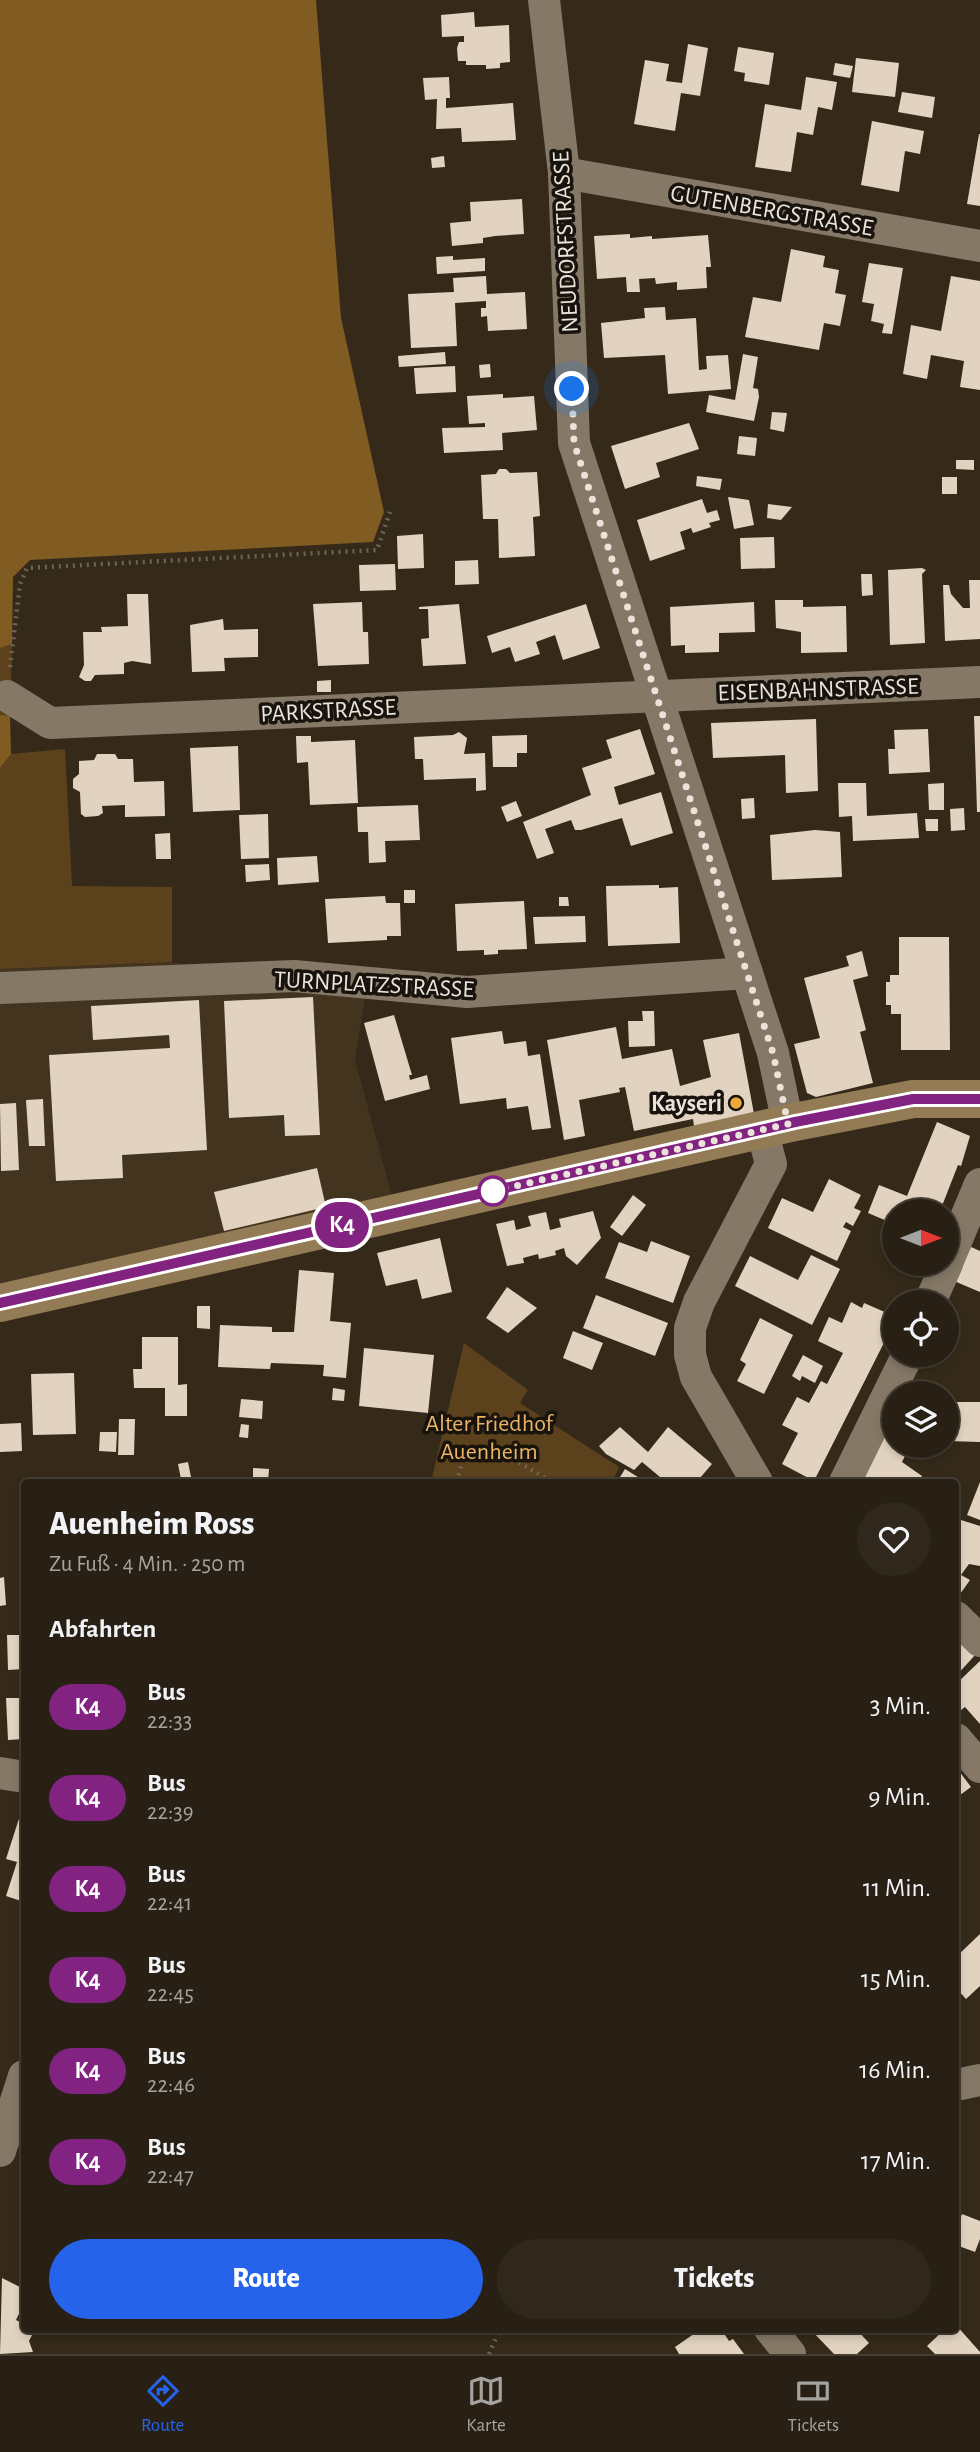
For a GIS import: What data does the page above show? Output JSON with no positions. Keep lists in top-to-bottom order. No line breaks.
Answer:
{"streets":{"street":["GUTENBERGSTRASSE","NEUDORFSTRASSE","EISENBAHNSTRASSE","PARKSTRASSE","TURNPLATZSTRASSE"]},"crossings":[["GUTENBERGSTRASSE","NEUDORFSTRASSE"],["NEUDORFSTRASSE","EISENBAHNSTRASSE"],["NEUDORFSTRASSE","PARKSTRASSE"],["NEUDORFSTRASSE","TURNPLATZSTRASSE"],["EISENBAHNSTRASSE","PARKSTRASSE"]],"parks":["Alter Friedhof Auenheim"],"places":["Kayseri"],"lines":["bus line K4"],"north":"right","page":{"on_map":"K4","heading":[["Auenheim Ross","Zu Fuß · 4 Min. · 250 m"],"Abfahrten"],"list":[{"mark":"K4","name":"Bus","note":"22:33","value":"3 Min."},{"mark":"K4","name":"Bus","note":"22:39","value":"9 Min."},{"mark":"K4","name":"Bus","note":"22:41","value":"11 Min."},{"mark":"K4","name":"Bus","note":"22:45","value":"15 Min."},{"mark":"K4","name":"Bus","note":"22:46","value":"16 Min."},{"mark":"K4","name":"Bus","note":"22:47","value":"17 Min."}],"buttons":["Route","Tickets"],"tabs":["Route","Karte","Tickets"]}}
